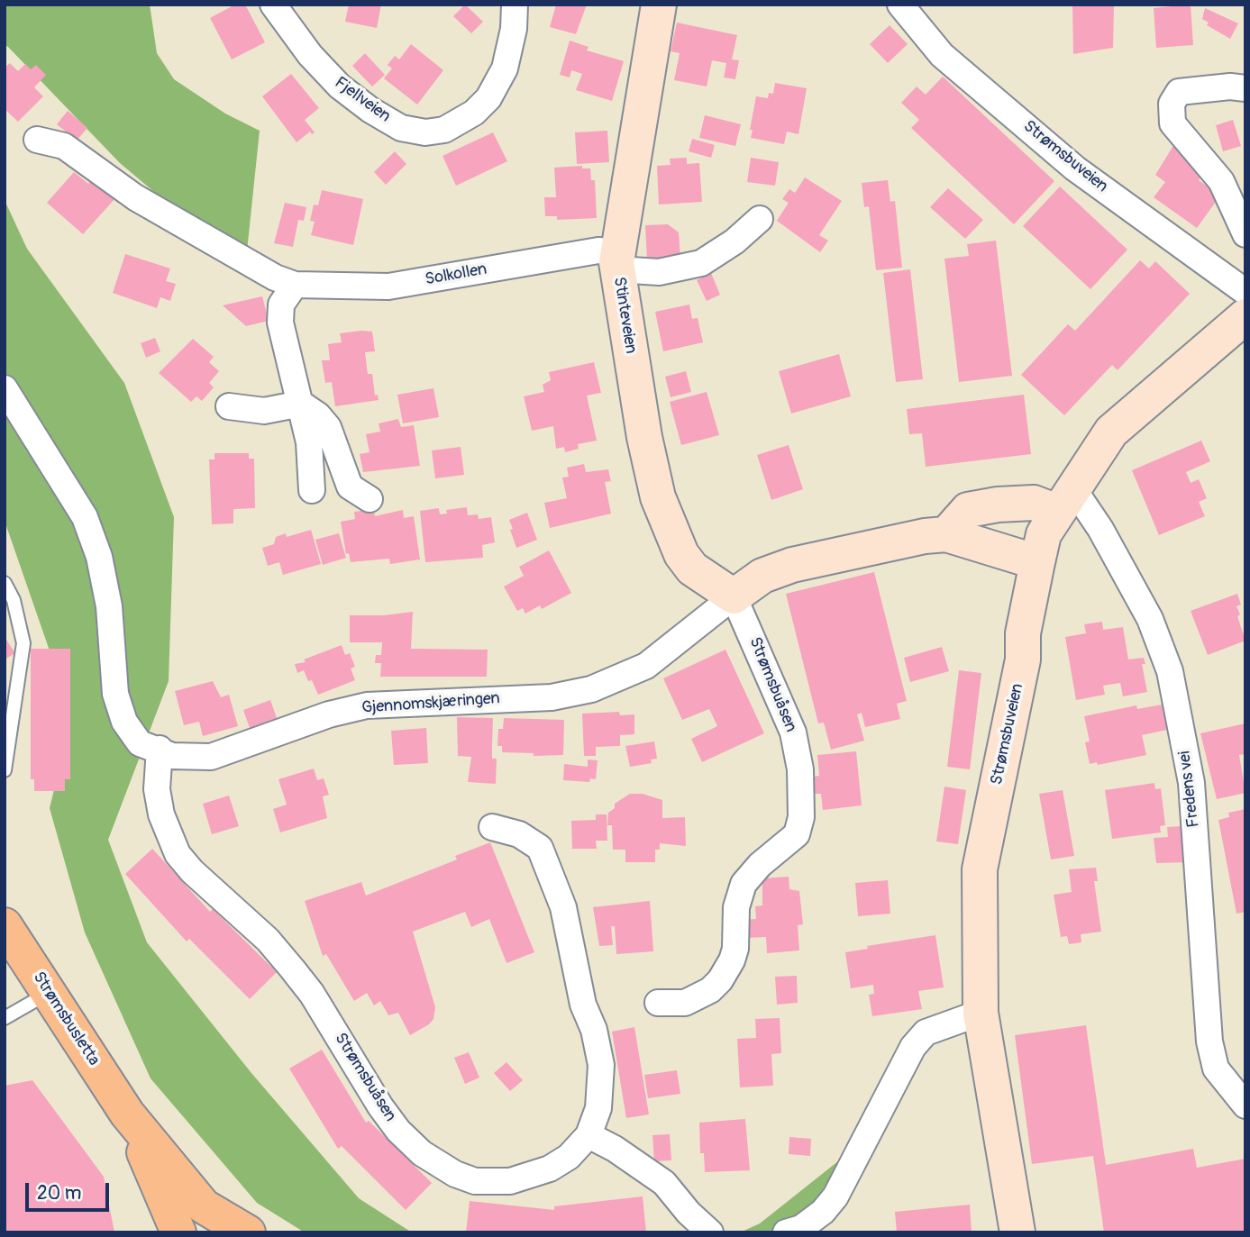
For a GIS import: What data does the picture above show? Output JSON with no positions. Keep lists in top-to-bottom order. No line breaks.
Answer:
{"streets":{"main road":["Strømsbusletta"],"street":["Fjellveien","Strømsbuveien","Solkollen","Stinteveien","Strømsbuåsen","Gjennomskjæringen","Fredens vei"]},"crossings":[["Strømsbuveien","Gjennomskjæringen"],["Strømsbuveien","Fredens vei"],["Solkollen","Stinteveien"],["Stinteveien","Strømsbuåsen"],["Stinteveien","Gjennomskjæringen"],["Strømsbuåsen","Gjennomskjæringen"]],"scale_bar":"20 m"}
